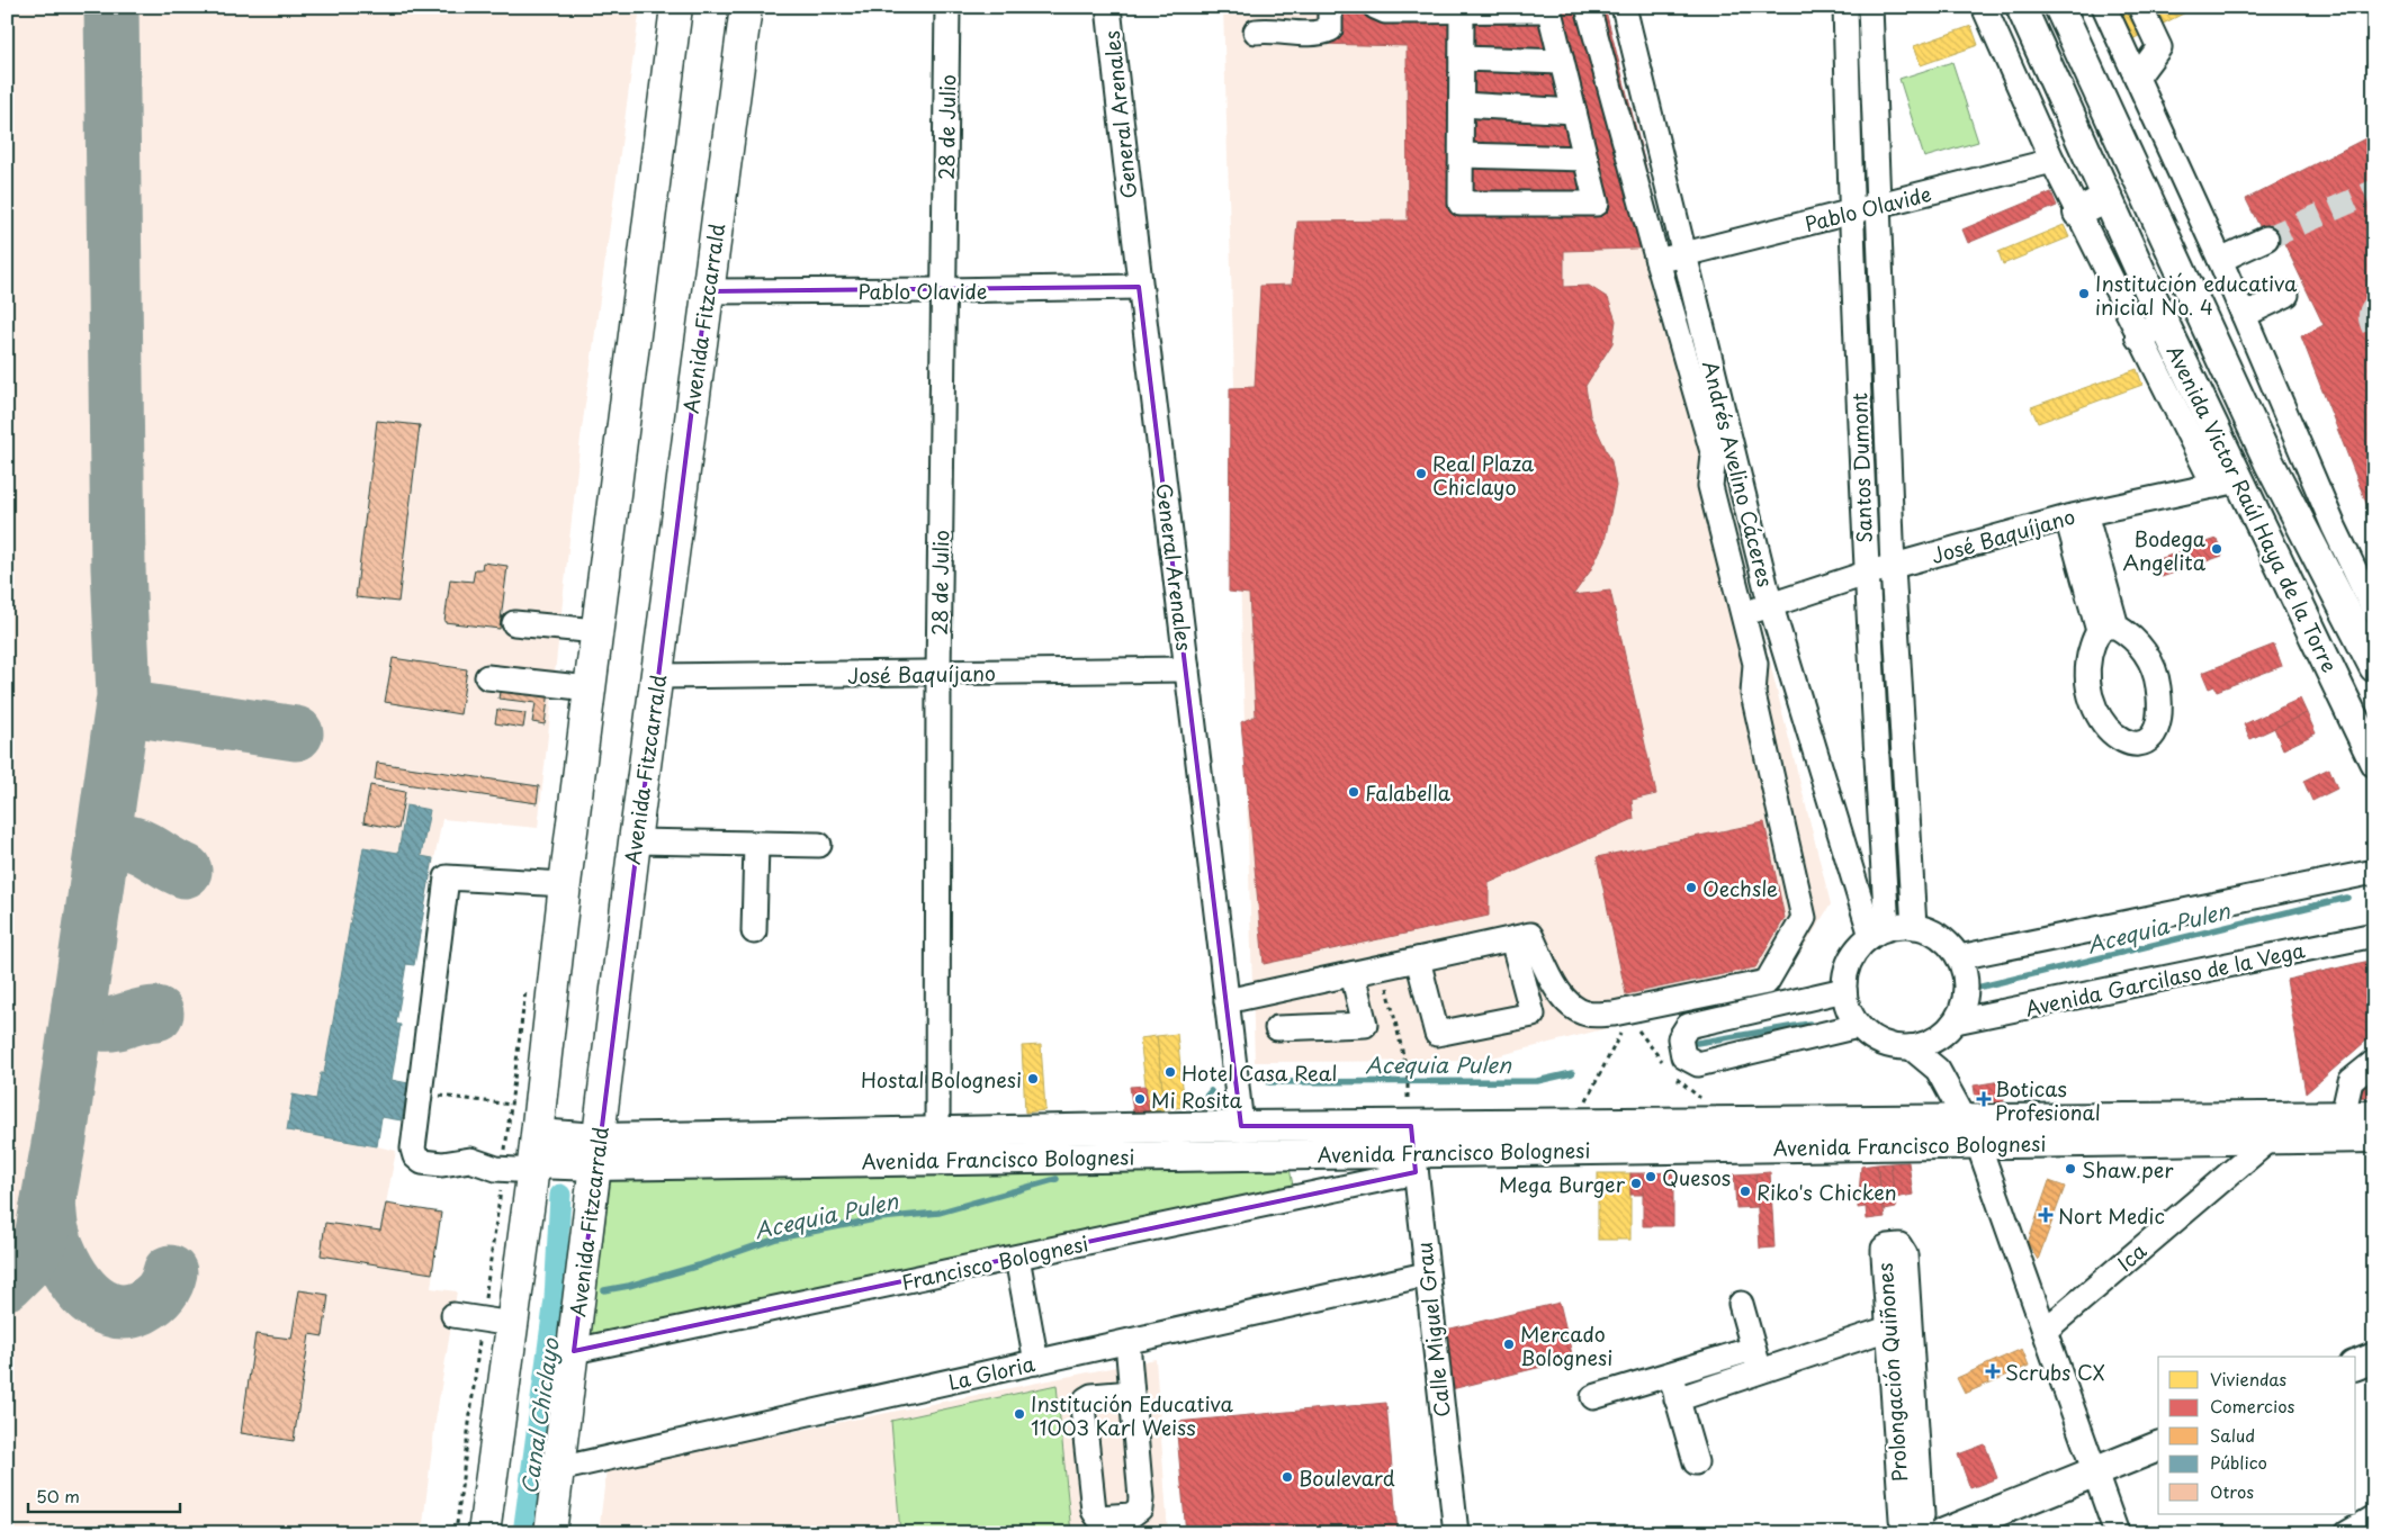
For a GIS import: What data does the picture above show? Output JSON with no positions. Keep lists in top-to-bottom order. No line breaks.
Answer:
{"streets":{"highway":["Avenida Fitzcarrald"],"main road":["Avenida Victor Raúl Haya de la Torre","Avenida Francisco Bolognesi"],"street":["General Arenales","28 de Julio","Pablo Olavide","Santos Dumont","Andrés Avelino Cáceres","José Baquíjano","Avenida Garcilaso de la Vega","Ica","Francisco Bolognesi","Calle Miguel Grau","La Gloria","Prolongación Quiñones"]},"crossings":[["General Arenales","Pablo Olavide"],["General Arenales","José Baquíjano"],["General Arenales","Avenida Francisco Bolognesi"],["28 de Julio","Pablo Olavide"],["28 de Julio","José Baquíjano"],["28 de Julio","Avenida Francisco Bolognesi"],["Pablo Olavide","Avenida Fitzcarrald"],["Pablo Olavide","Santos Dumont"],["Pablo Olavide","Andrés Avelino Cáceres"],["Avenida Fitzcarrald","José Baquíjano"],["Avenida Fitzcarrald","Avenida Francisco Bolognesi"],["Avenida Fitzcarrald","Francisco Bolognesi"],["Avenida Fitzcarrald","La Gloria"],["Santos Dumont","Andrés Avelino Cáceres"],["Santos Dumont","José Baquíjano"],["Santos Dumont","Avenida Garcilaso de la Vega"],["Andrés Avelino Cáceres","José Baquíjano"],["Andrés Avelino Cáceres","Avenida Garcilaso de la Vega"],["Avenida Victor Raúl Haya de la Torre","José Baquíjano"],["Avenida Francisco Bolognesi","Ica"],["Avenida Francisco Bolognesi","Francisco Bolognesi"],["Avenida Francisco Bolognesi","Calle Miguel Grau"],["Francisco Bolognesi","Calle Miguel Grau"],["Calle Miguel Grau","La Gloria"]],"water":["Acequia Pulen","Canal Chiclayo"],"places":{"other":["Institución educativa inicial No. 4","Real Plaza Chiclayo","Bodega Angelita","Falabella","Oechsle","Hotel Casa Real","Hostal Bolognesi","Mi Rosita","Shaw.per","Quesos","Mega Burger","Riko's Chicken","Mercado Bolognesi","Institución Educativa 11003 Karl Weiss","Boulevard"],"health":["Boticas Profesional","Nort Medic","Scrubs CX"]},"legend":["Viviendas","Comercios","Salud","Público","Otros"],"scale_bar":"50 m"}
